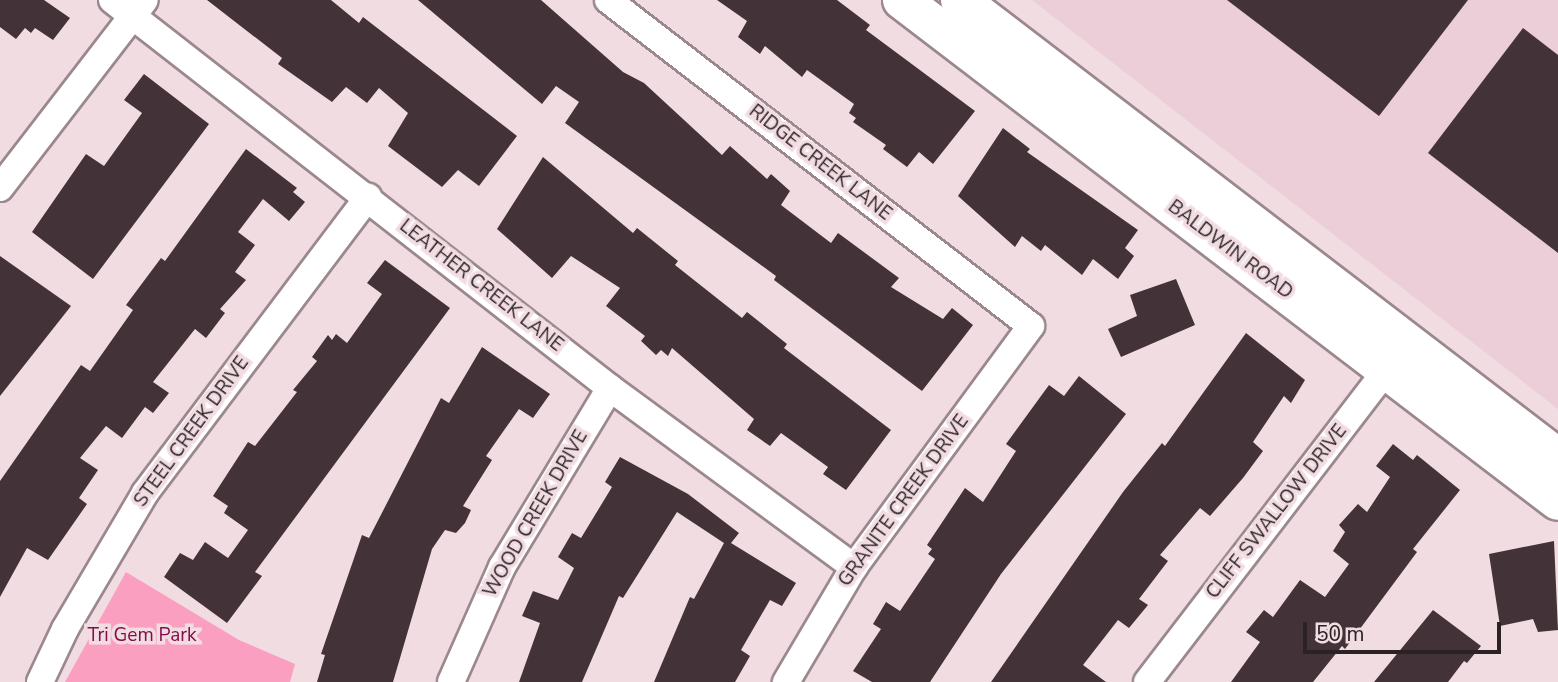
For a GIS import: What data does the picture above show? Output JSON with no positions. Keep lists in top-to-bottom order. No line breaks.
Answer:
{"streets":{"main road":["BALDWIN ROAD"],"street":["RIDGE CREEK LANE","LEATHER CREEK LANE","STEEL CREEK DRIVE","GRANITE CREEK DRIVE","CLIFF SWALLOW DRIVE","WOOD CREEK DRIVE"]},"crossings":[["RIDGE CREEK LANE","GRANITE CREEK DRIVE"],["BALDWIN ROAD","CLIFF SWALLOW DRIVE"],["LEATHER CREEK LANE","STEEL CREEK DRIVE"],["LEATHER CREEK LANE","GRANITE CREEK DRIVE"],["LEATHER CREEK LANE","WOOD CREEK DRIVE"]],"parks":["Tri Gem Park"],"scale_bar":"50 m"}
